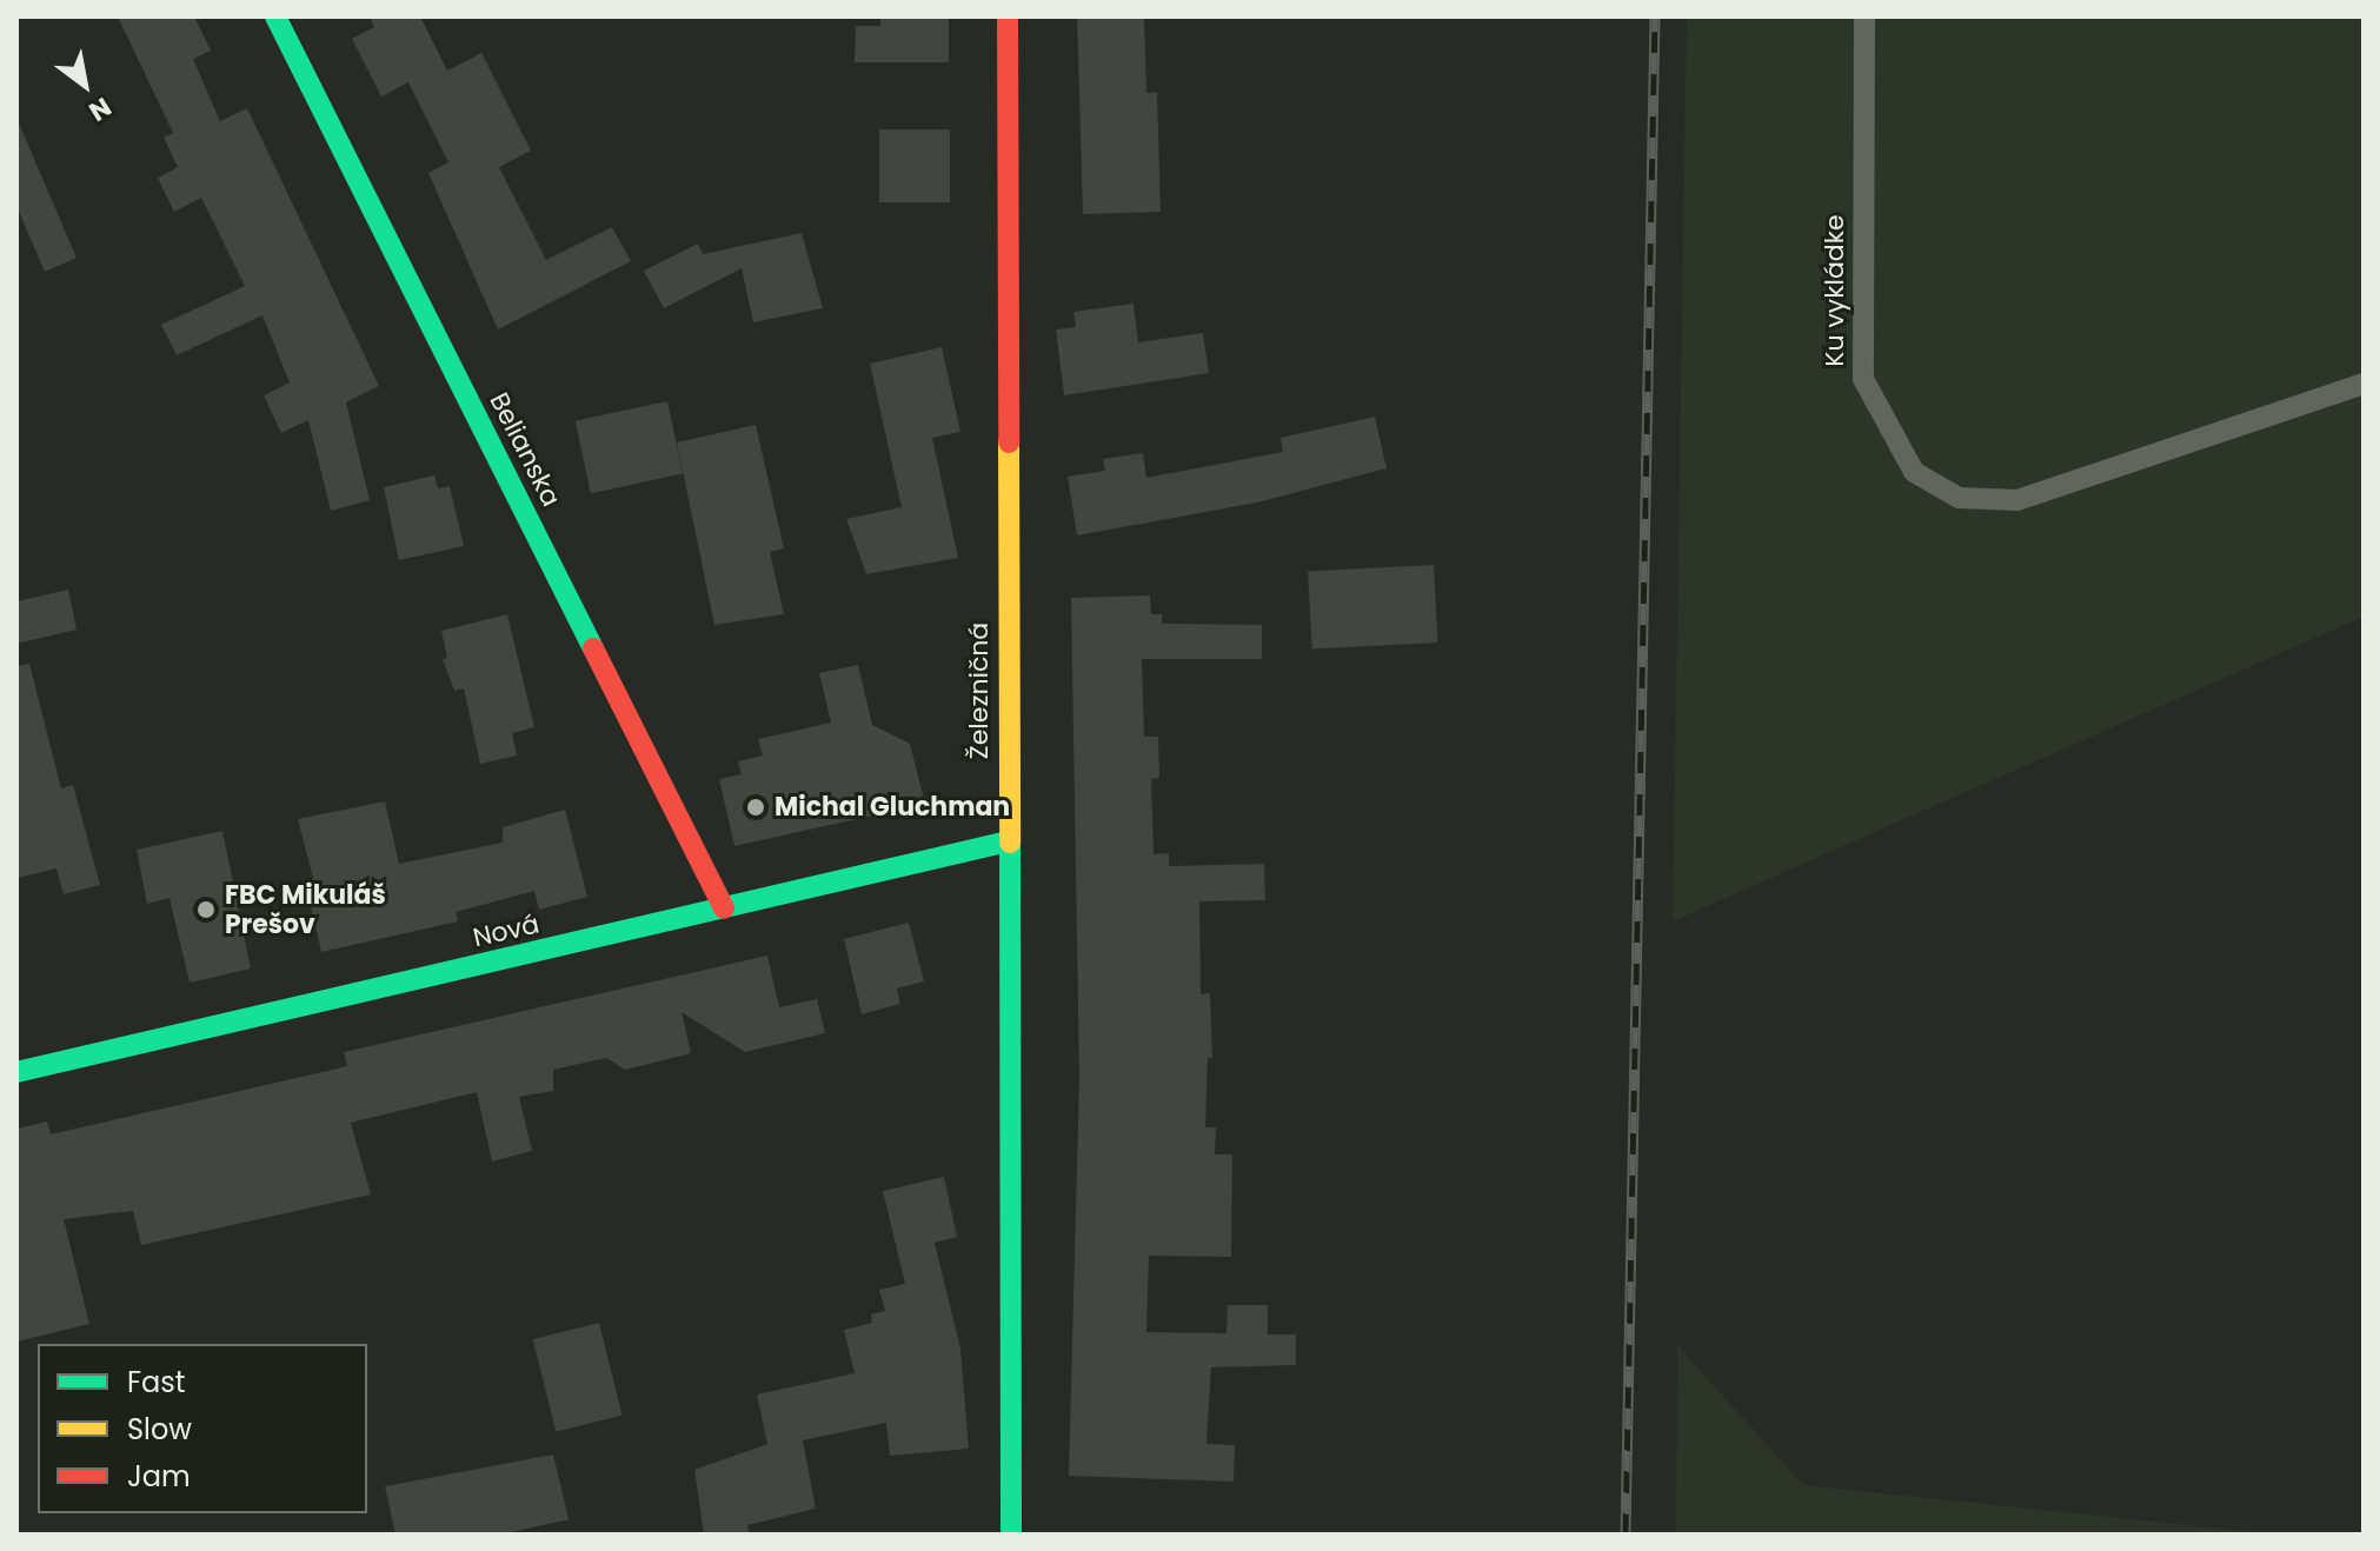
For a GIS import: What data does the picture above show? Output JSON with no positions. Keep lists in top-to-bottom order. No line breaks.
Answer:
{"streets":{"street":["Belianska","Železničná","Nová"],"lane":["Ku vykládke"]},"crossings":[["Belianska","Nová"],["Železničná","Nová"]],"places":["Michal Gluchman","FBC Mikuláš Prešov"],"legend":["Fast","Slow","Jam"],"north":"bottom right"}
